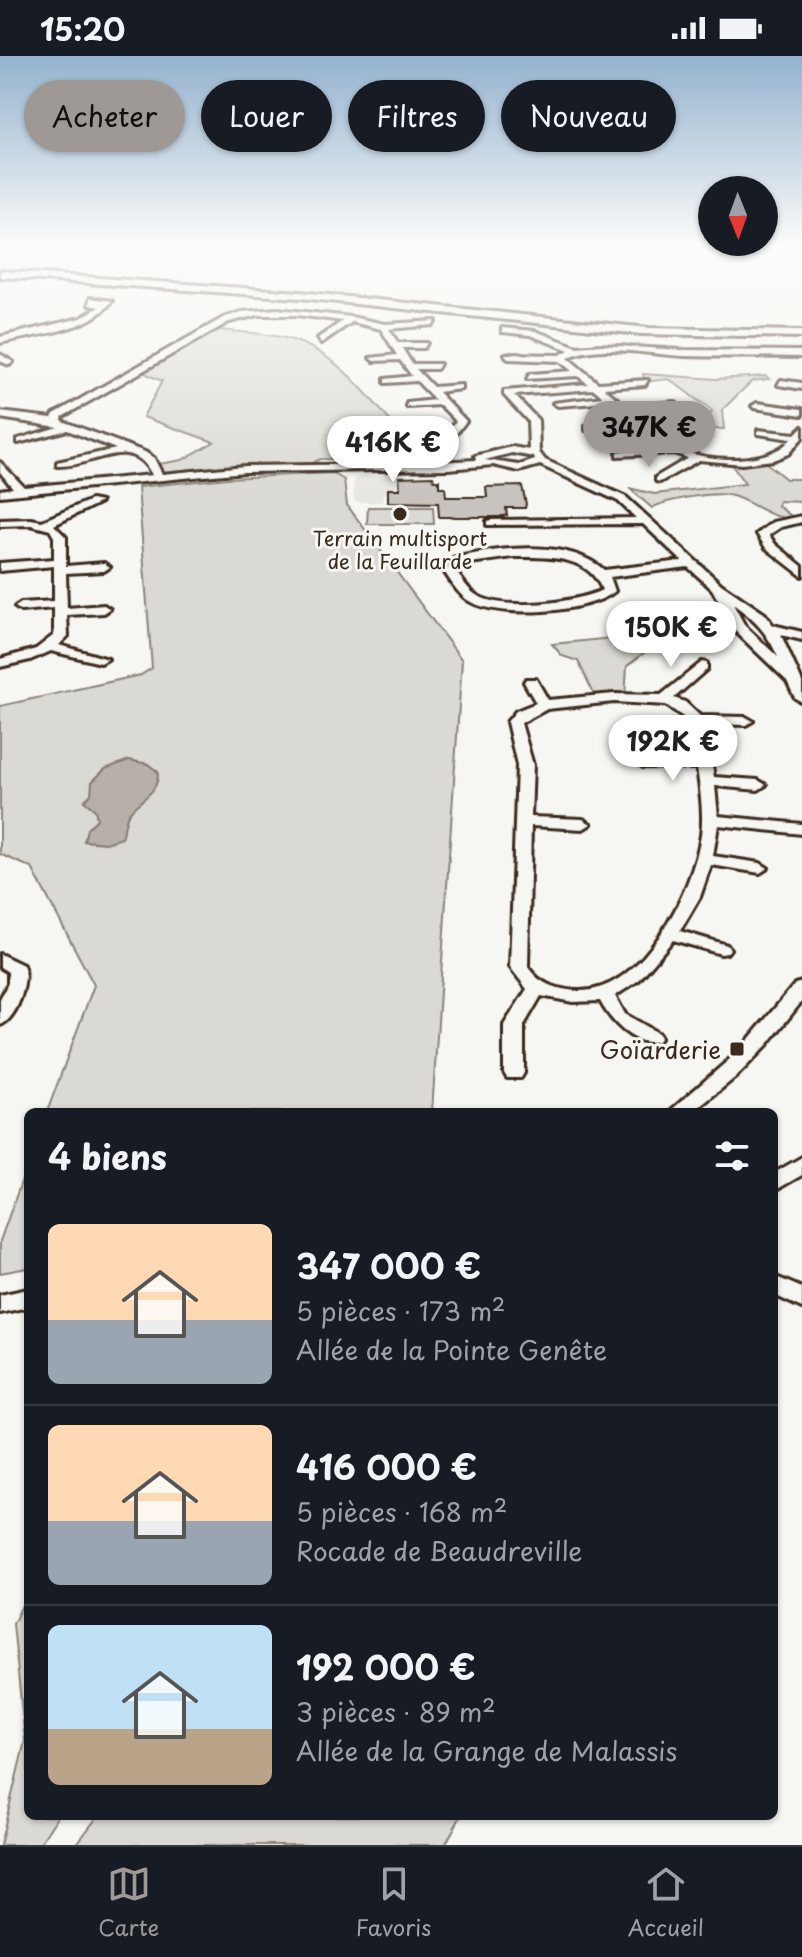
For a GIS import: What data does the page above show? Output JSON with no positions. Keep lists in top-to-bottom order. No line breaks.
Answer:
{"places":{"other":["Terrain multisport de la Feuillarde"],"transit":["Goïarderie"]},"north":"bottom","page":{"status":"15:20","chip":["Acheter","Louer","Filtres","Nouveau"],"price":["347K €","416K €","150K €","192K €"],"heading":"4 biens","list":[{"name":"347 000 €","note":"5 pièces · 173 m² · Allée de la Pointe Genête"},{"name":"416 000 €","note":"5 pièces · 168 m² · Rocade de Beaudreville"},{"name":"192 000 €","note":"3 pièces · 89 m² · Allée de la Grange de Malassis"}],"tabs":["Carte","Favoris","Accueil"]}}
